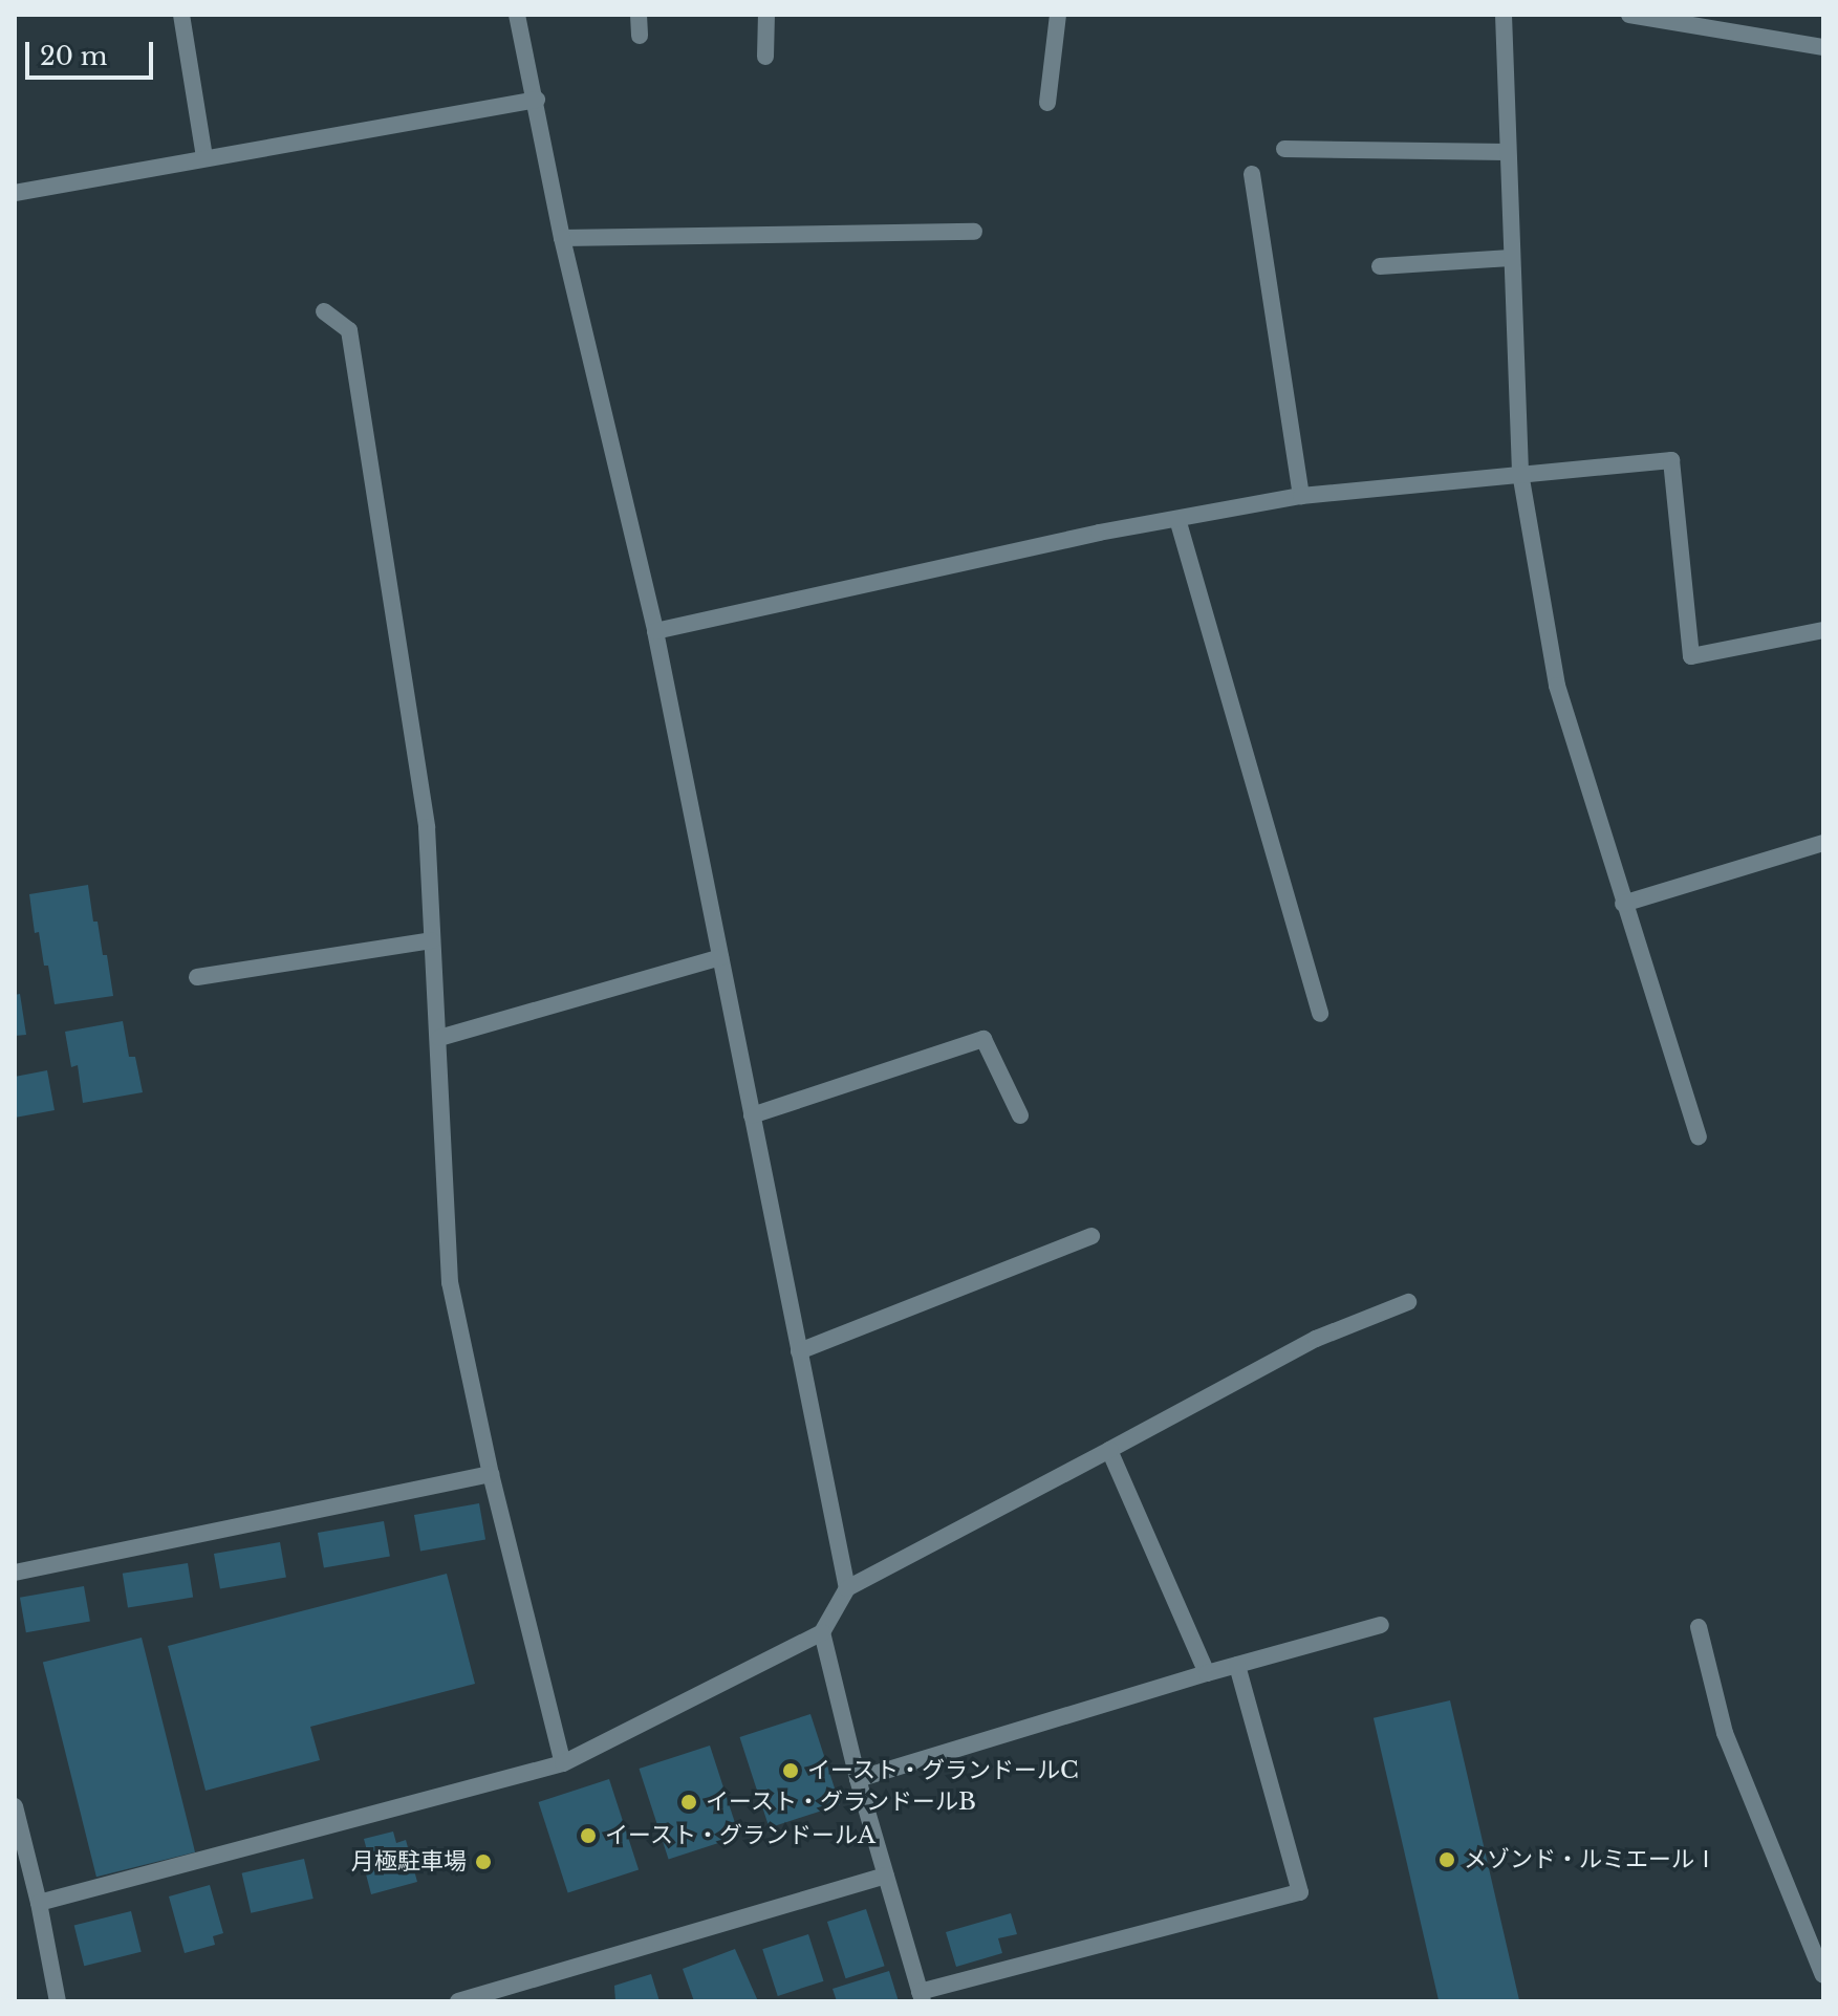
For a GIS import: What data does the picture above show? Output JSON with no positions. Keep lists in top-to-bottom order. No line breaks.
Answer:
{"places":["イースト・グランドールC","イースト・グランドールB","イースト・グランドールA","メゾンド・ルミエールⅠ","月極駐車場"],"scale_bar":"20 m"}
